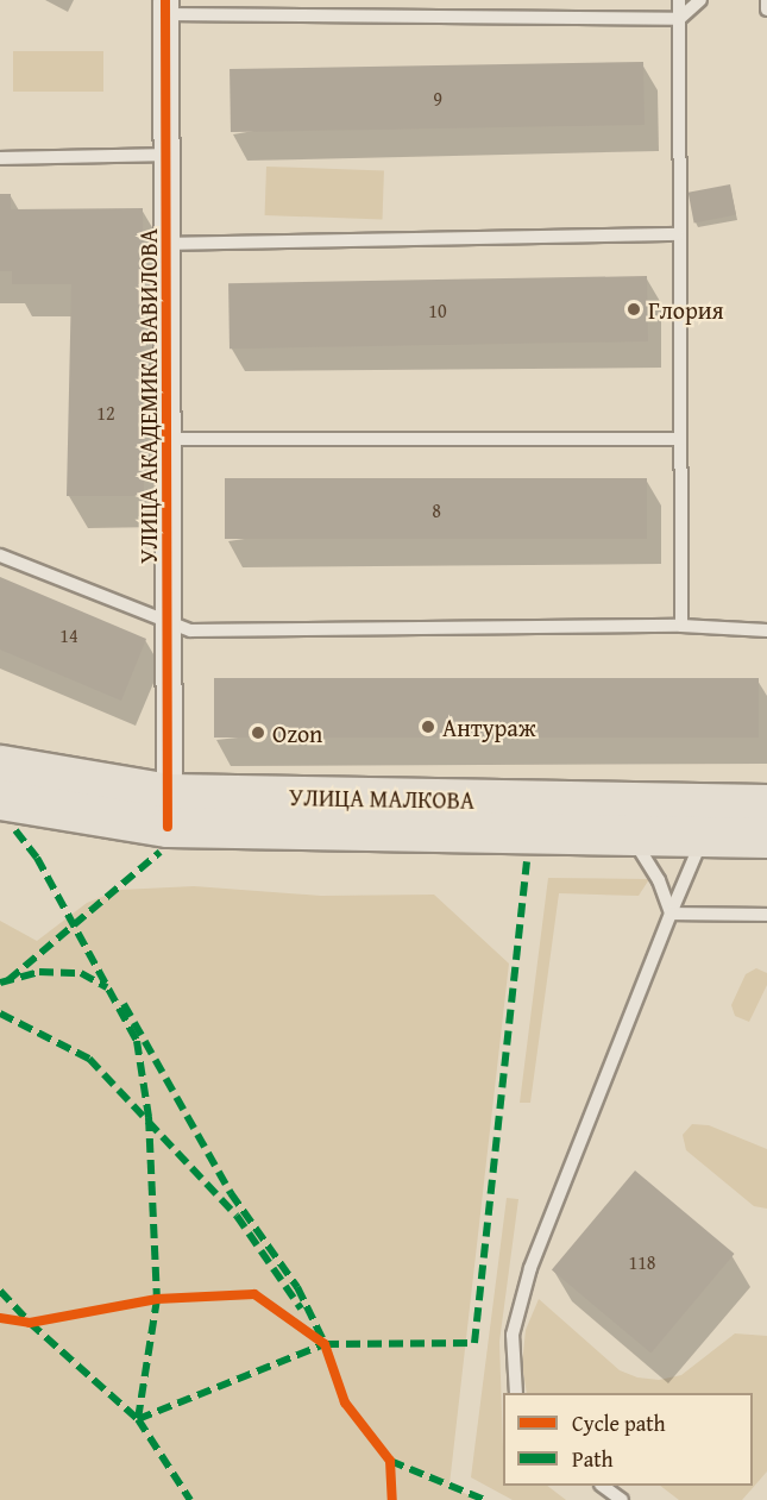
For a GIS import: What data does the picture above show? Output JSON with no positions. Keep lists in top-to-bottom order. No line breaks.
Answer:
{"streets":{"main road":["УЛИЦА МАЛКОВА"],"street":["УЛИЦА АКАДЕМИКА ВАВИЛОВА"]},"crossings":[["УЛИЦА АКАДЕМИКА ВАВИЛОВА","УЛИЦА МАЛКОВА"]],"places":["Глория","Антураж","Ozon"],"house_numbers":["9","10","12","8","14","118"],"legend":["Cycle path","Path"]}
